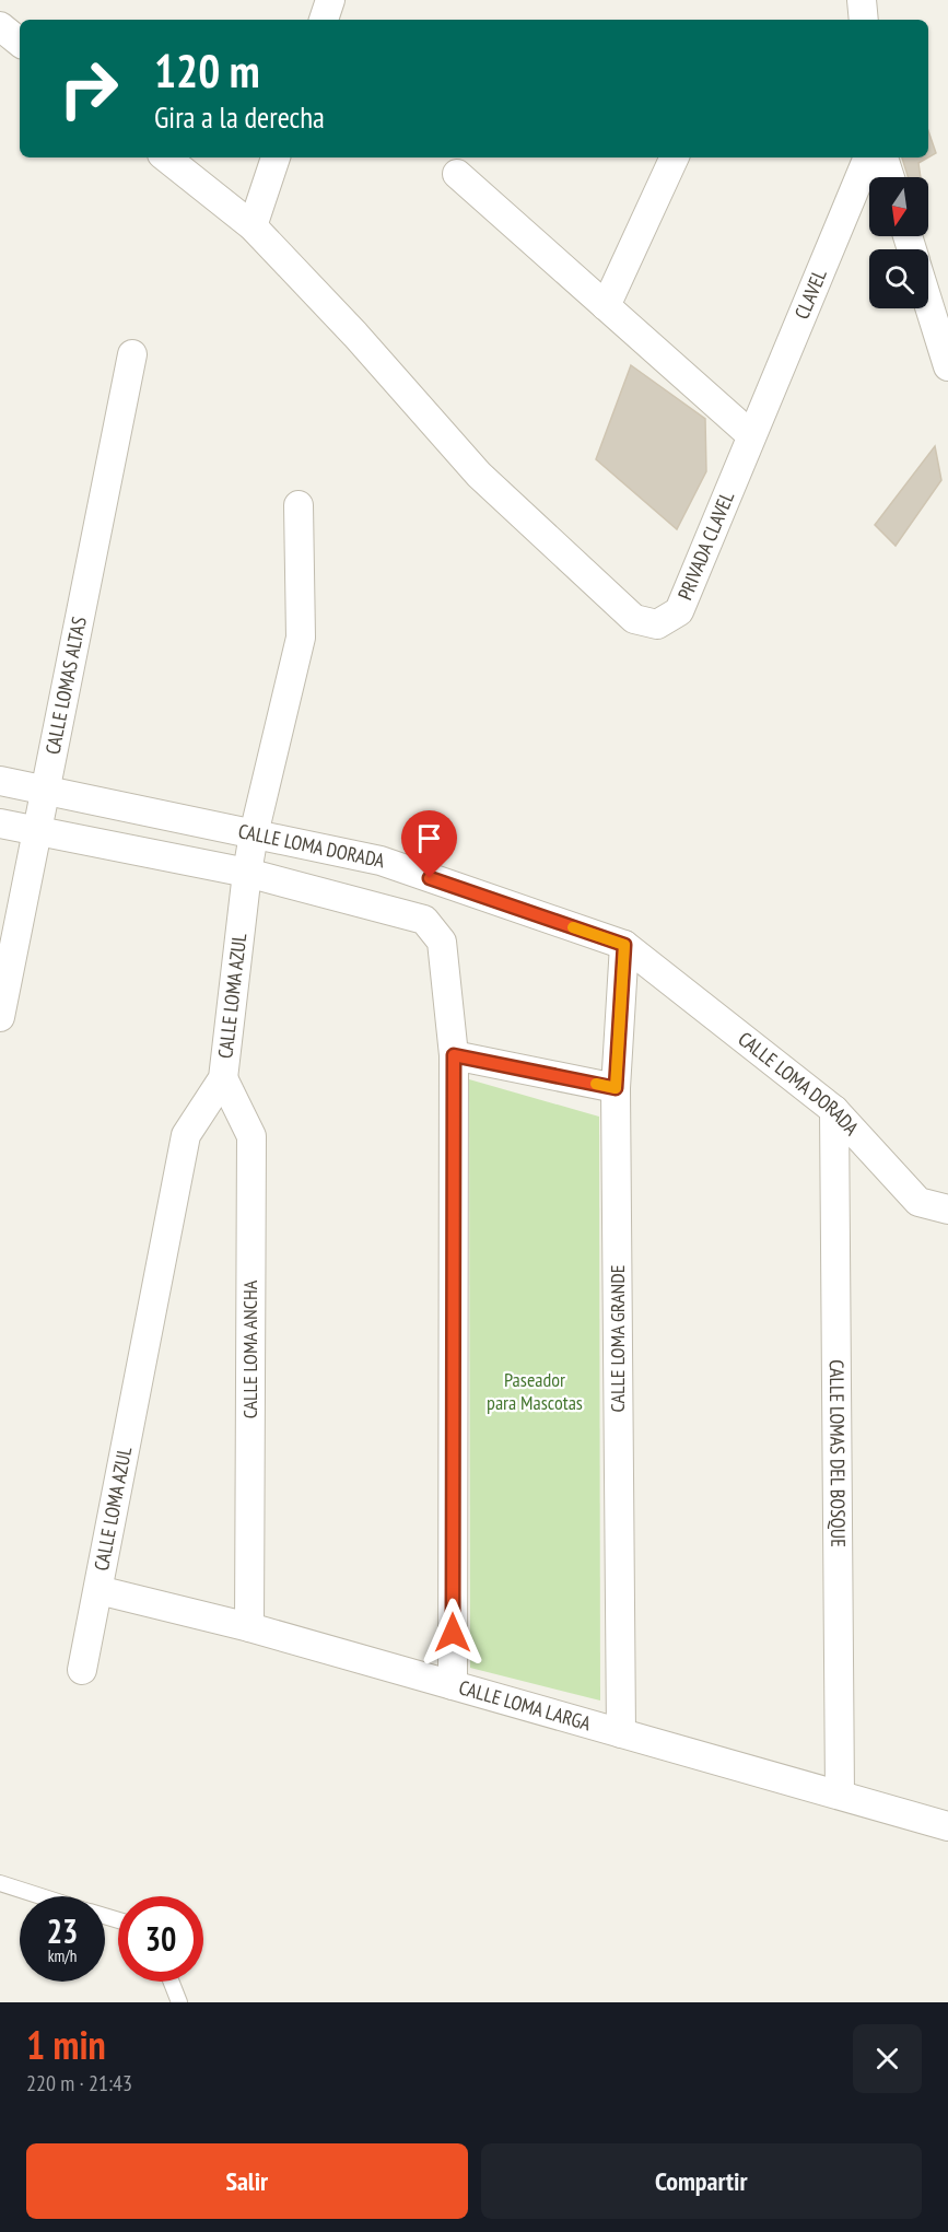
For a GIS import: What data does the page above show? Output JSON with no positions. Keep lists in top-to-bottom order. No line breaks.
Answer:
{"streets":{"street":["CLAVEL","PRIVADA CLAVEL","CALLE LOMAS ALTAS","CALLE LOMA DORADA","CALLE LOMA AZUL","CALLE LOMA GRANDE","CALLE LOMA ANCHA","CALLE LOMAS DEL BOSQUE","CALLE LOMA LARGA"]},"crossings":[["CLAVEL","PRIVADA CLAVEL"],["CALLE LOMAS ALTAS","CALLE LOMA DORADA"],["CALLE LOMA DORADA","CALLE LOMA AZUL"],["CALLE LOMA DORADA","CALLE LOMA GRANDE"],["CALLE LOMA DORADA","CALLE LOMAS DEL BOSQUE"],["CALLE LOMA AZUL","CALLE LOMA ANCHA"],["CALLE LOMA AZUL","CALLE LOMA LARGA"],["CALLE LOMA GRANDE","CALLE LOMA LARGA"],["CALLE LOMA ANCHA","CALLE LOMA LARGA"],["CALLE LOMAS DEL BOSQUE","CALLE LOMA LARGA"]],"parks":["Paseador para Mascotas"],"north":"bottom","page":{"turn":["120 m","Gira a la derecha"],"speed":"23 km/h","limit":"30","heading":["1 min","220 m · 21:43"],"buttons":["Salir","Compartir"]}}
